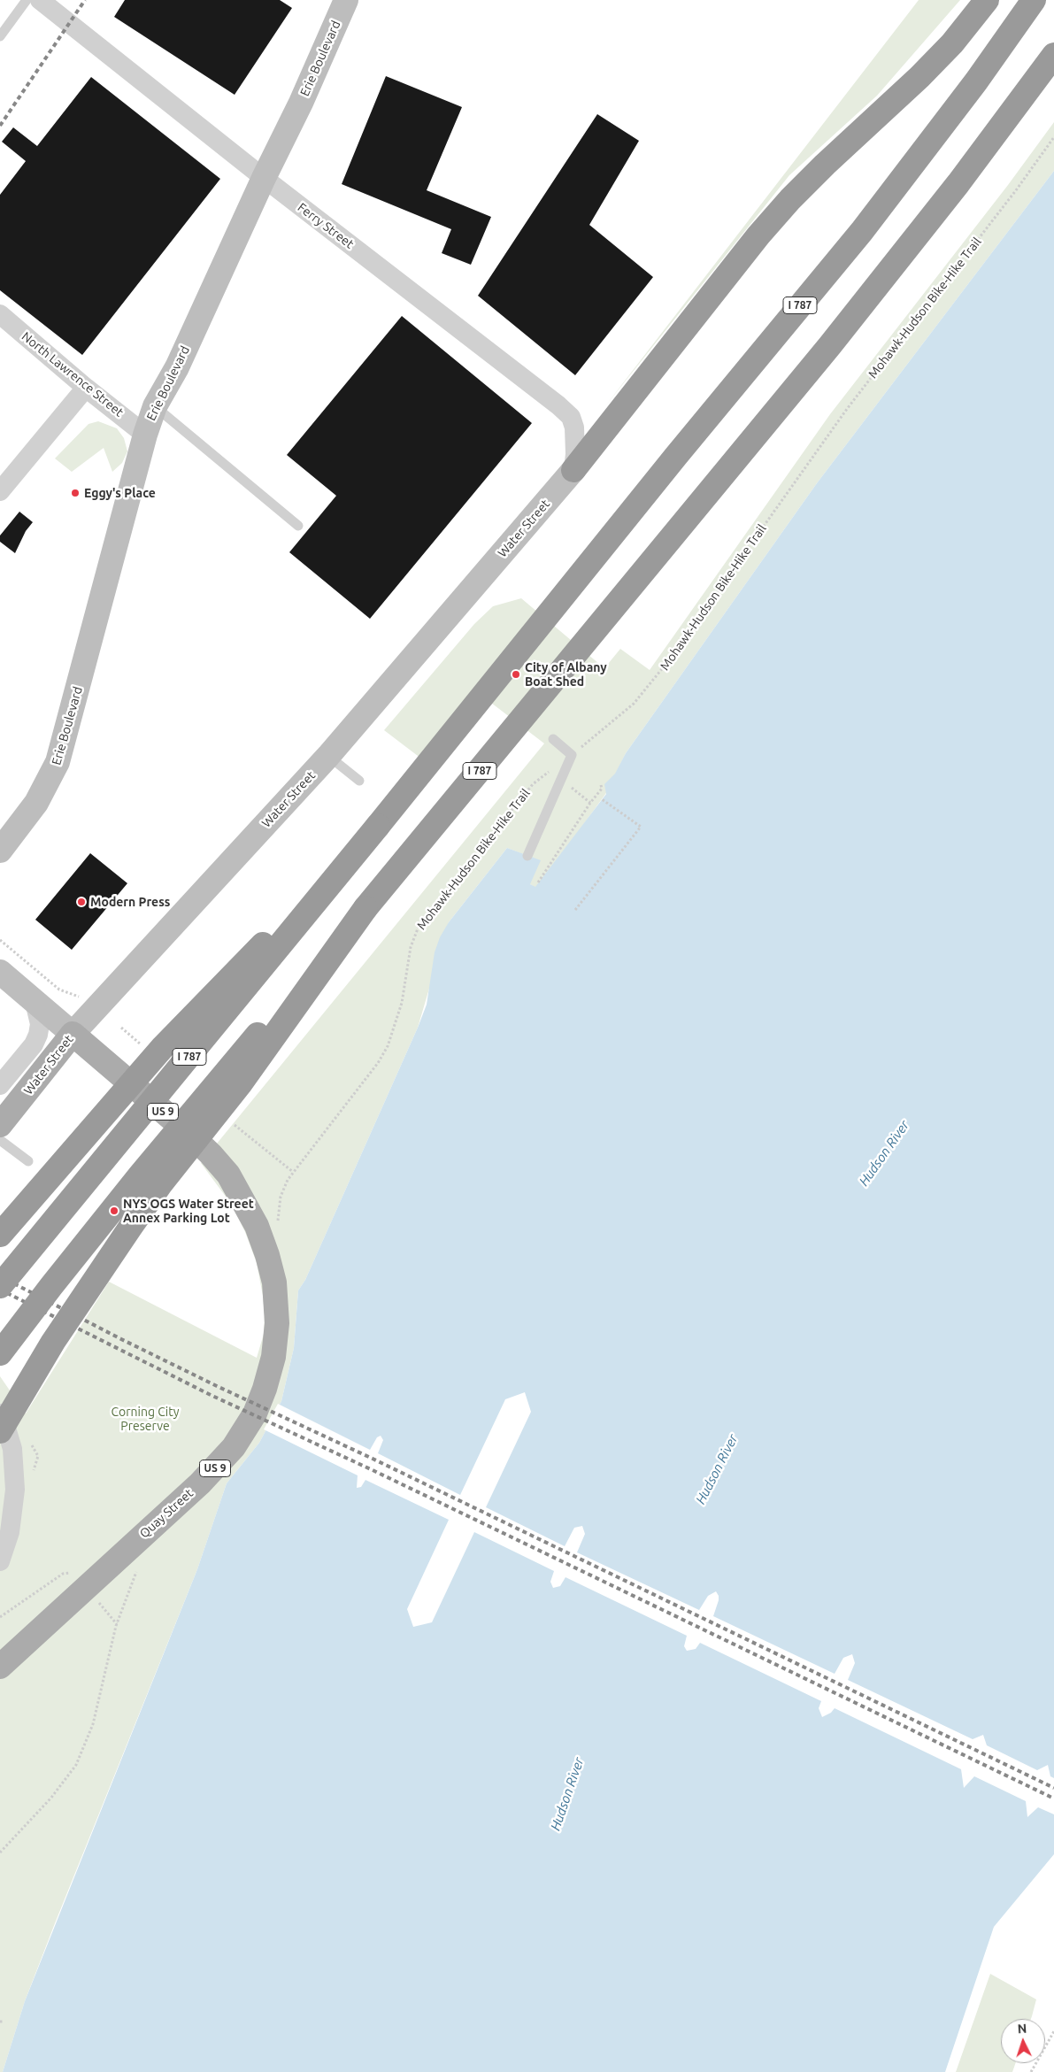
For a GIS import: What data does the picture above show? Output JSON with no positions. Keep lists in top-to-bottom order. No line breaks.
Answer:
{"streets":{"highway":["I 787"],"main road":["Water Street","US 9","Quay Street"],"street":["Erie Boulevard","Ferry Street","North Lawrence Street"],"path":["Mohawk-Hudson Bike-Hike Trail"]},"crossings":[["Erie Boulevard","Ferry Street"],["Erie Boulevard","North Lawrence Street"],["Ferry Street","Water Street"],["Water Street","Quay Street"]],"water":["Hudson River"],"parks":["Corning City Preserve"],"places":["Eggy's Place","City of Albany Boat Shed","Modern Press","NYS OGS Water Street Annex Parking Lot"],"north":"top"}
